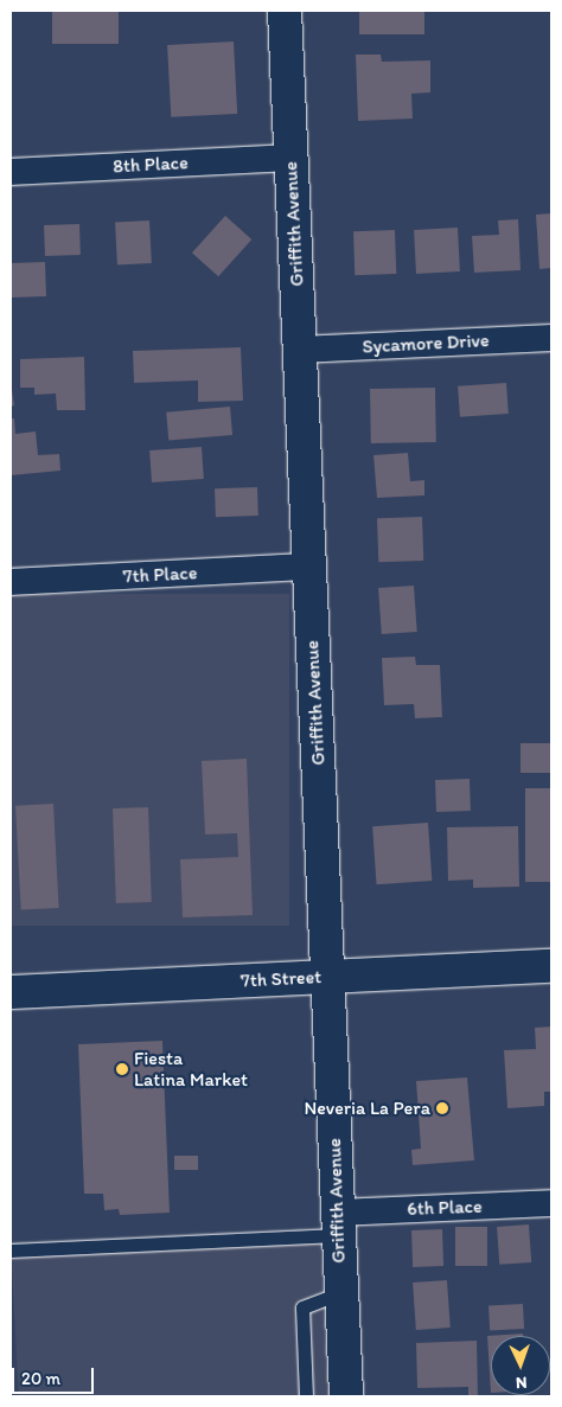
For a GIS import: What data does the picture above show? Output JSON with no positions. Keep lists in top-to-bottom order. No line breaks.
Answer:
{"streets":{"main road":["Griffith Avenue","7th Street"],"street":["8th Place","Sycamore Drive","7th Place","6th Place"]},"crossings":[["8th Place","Griffith Avenue"],["Griffith Avenue","Sycamore Drive"],["Griffith Avenue","7th Place"],["Griffith Avenue","7th Street"],["Griffith Avenue","6th Place"]],"places":["Fiesta Latina Market","Neveria La Pera"],"scale_bar":"20 m","north":"bottom"}
